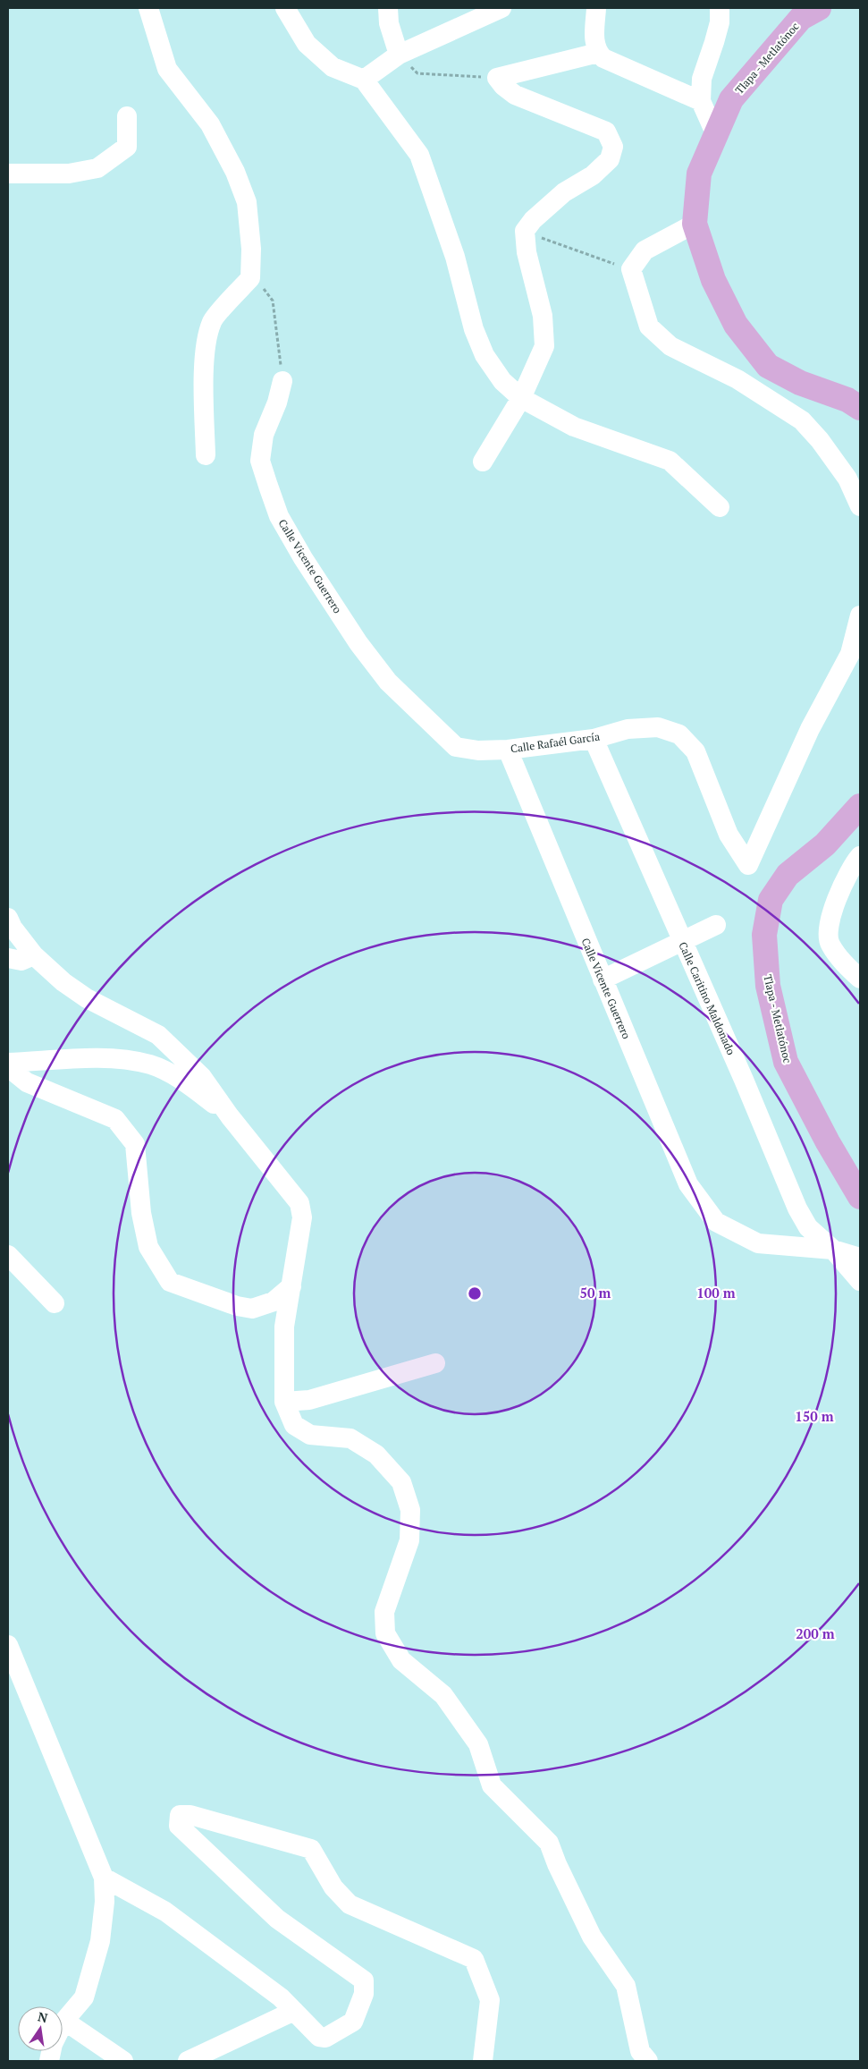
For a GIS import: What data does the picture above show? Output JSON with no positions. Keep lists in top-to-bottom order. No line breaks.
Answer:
{"streets":{"main road":["Tlapa - Metlatónoc"],"street":["Calle Vicente Guerrero","Calle Rafaél García","Calle Caritino Maldonado"]},"crossings":[["Calle Vicente Guerrero","Calle Rafaél García"],["Calle Vicente Guerrero","Calle Caritino Maldonado"],["Calle Rafaél García","Calle Caritino Maldonado"]],"north":"top","rings":["50 m","100 m","150 m","200 m"]}
